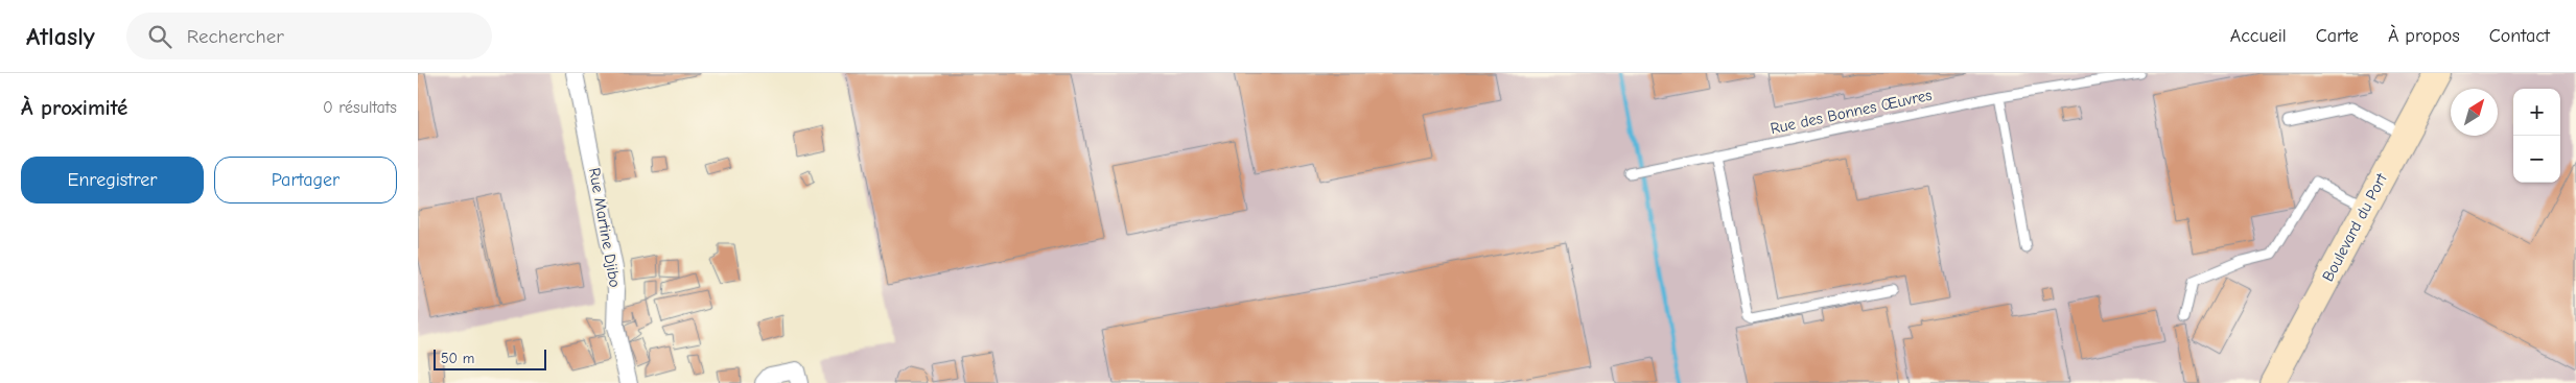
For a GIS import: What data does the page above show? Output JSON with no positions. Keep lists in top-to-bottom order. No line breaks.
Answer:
{"streets":{"main road":["Boulevard du Port"],"street":["Rue Martine Djibo"],"lane":["Rue des Bonnes Œuvres"]},"scale_bar":"50 m","north":"top right","page":{"header":"Atlasly","search":"Rechercher","nav":["Accueil","Carte","À propos","Contact"],"heading":["À proximité","0 résultats"],"map_buttons":["+","−"],"buttons":["Enregistrer","Partager"],"scale":"50 m"}}
